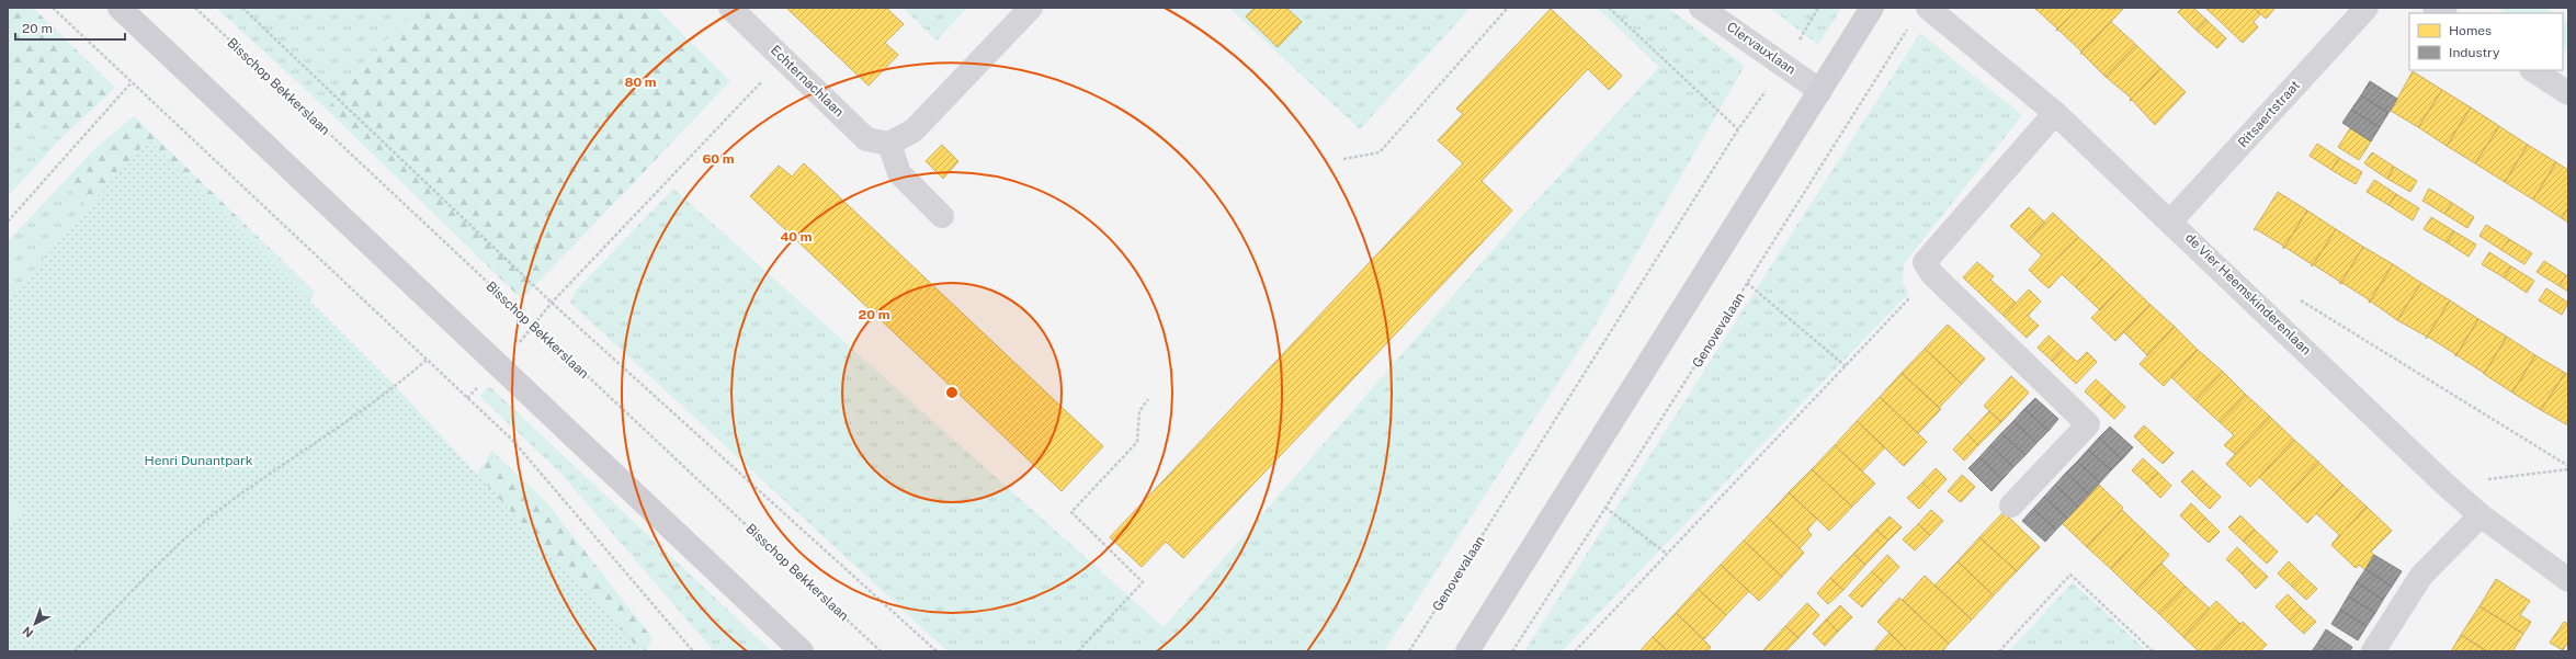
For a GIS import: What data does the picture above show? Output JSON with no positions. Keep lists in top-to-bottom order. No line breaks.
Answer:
{"streets":{"street":["Clervauxlaan","Echternachlaan","Ritsaertstraat","de Vier Heemskinderenlaan"],"path":["Bisschop Bekkerslaan","Genovevalaan"]},"crossings":[["Clervauxlaan","Genovevalaan"],["Ritsaertstraat","de Vier Heemskinderenlaan"]],"parks":["Henri Dunantpark"],"legend":["Homes","Industry"],"scale_bar":"20 m","north":"bottom left","rings":["80 m","60 m","40 m","20 m"]}
